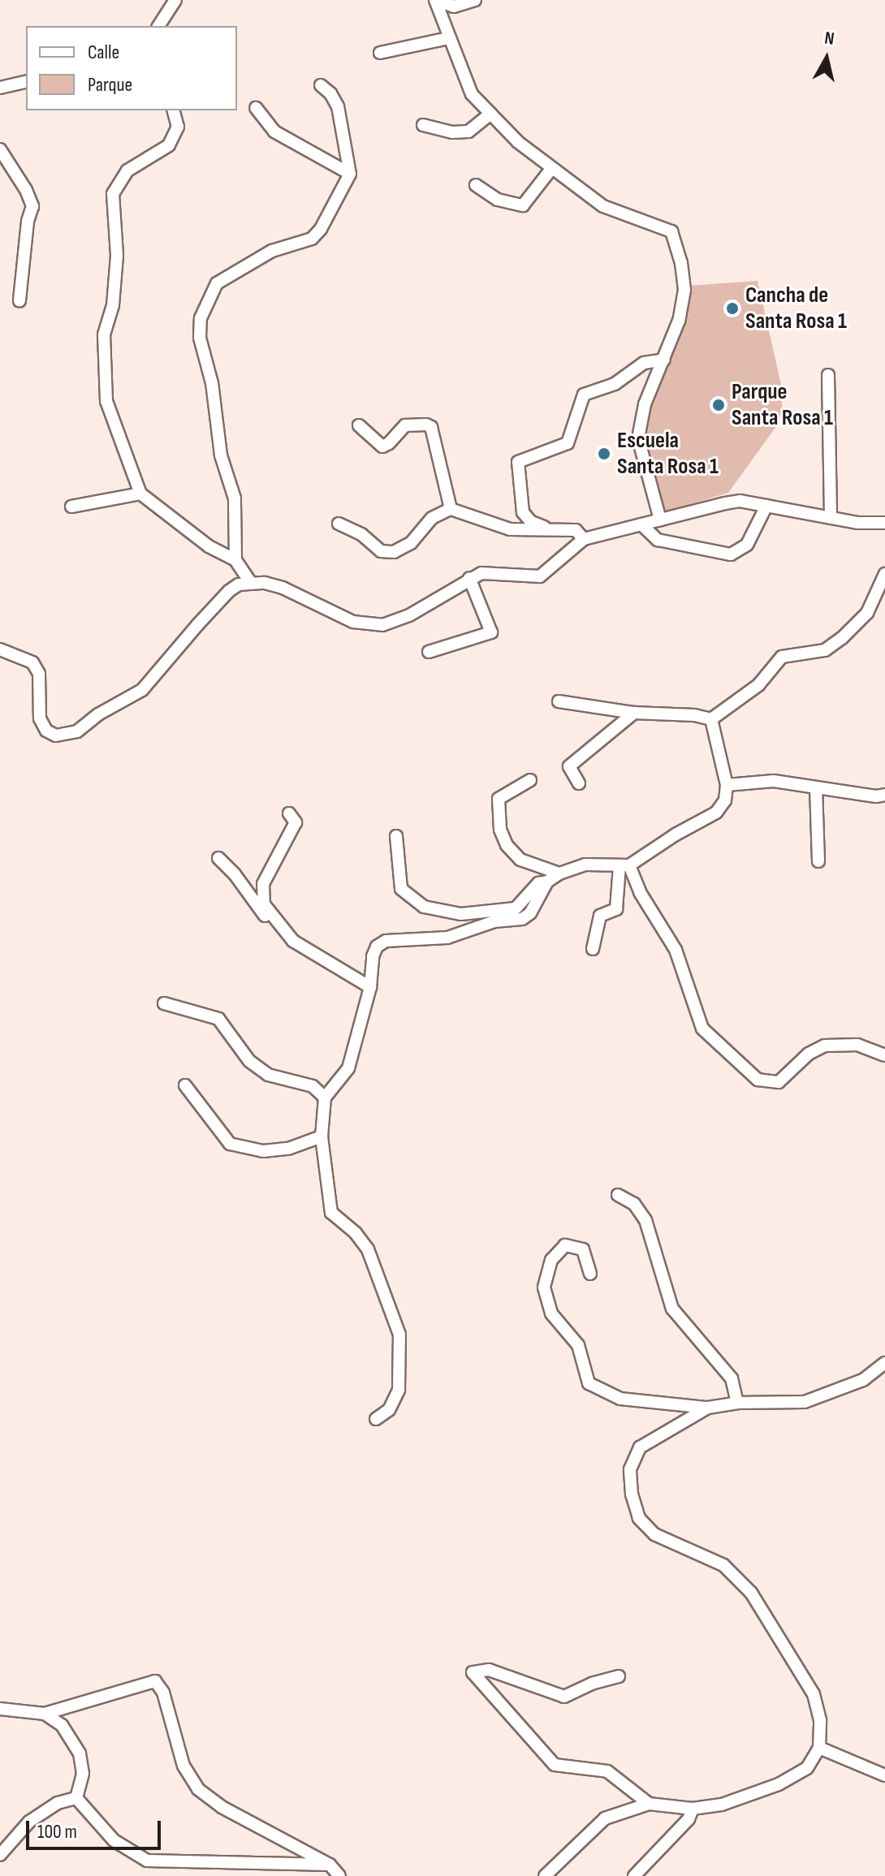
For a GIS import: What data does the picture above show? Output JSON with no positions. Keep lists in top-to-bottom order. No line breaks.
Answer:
{"places":["Cancha de Santa Rosa 1","Parque Santa Rosa 1","Escuela Santa Rosa 1"],"legend":["Calle","Parque"],"scale_bar":"100 m","north":"top"}
